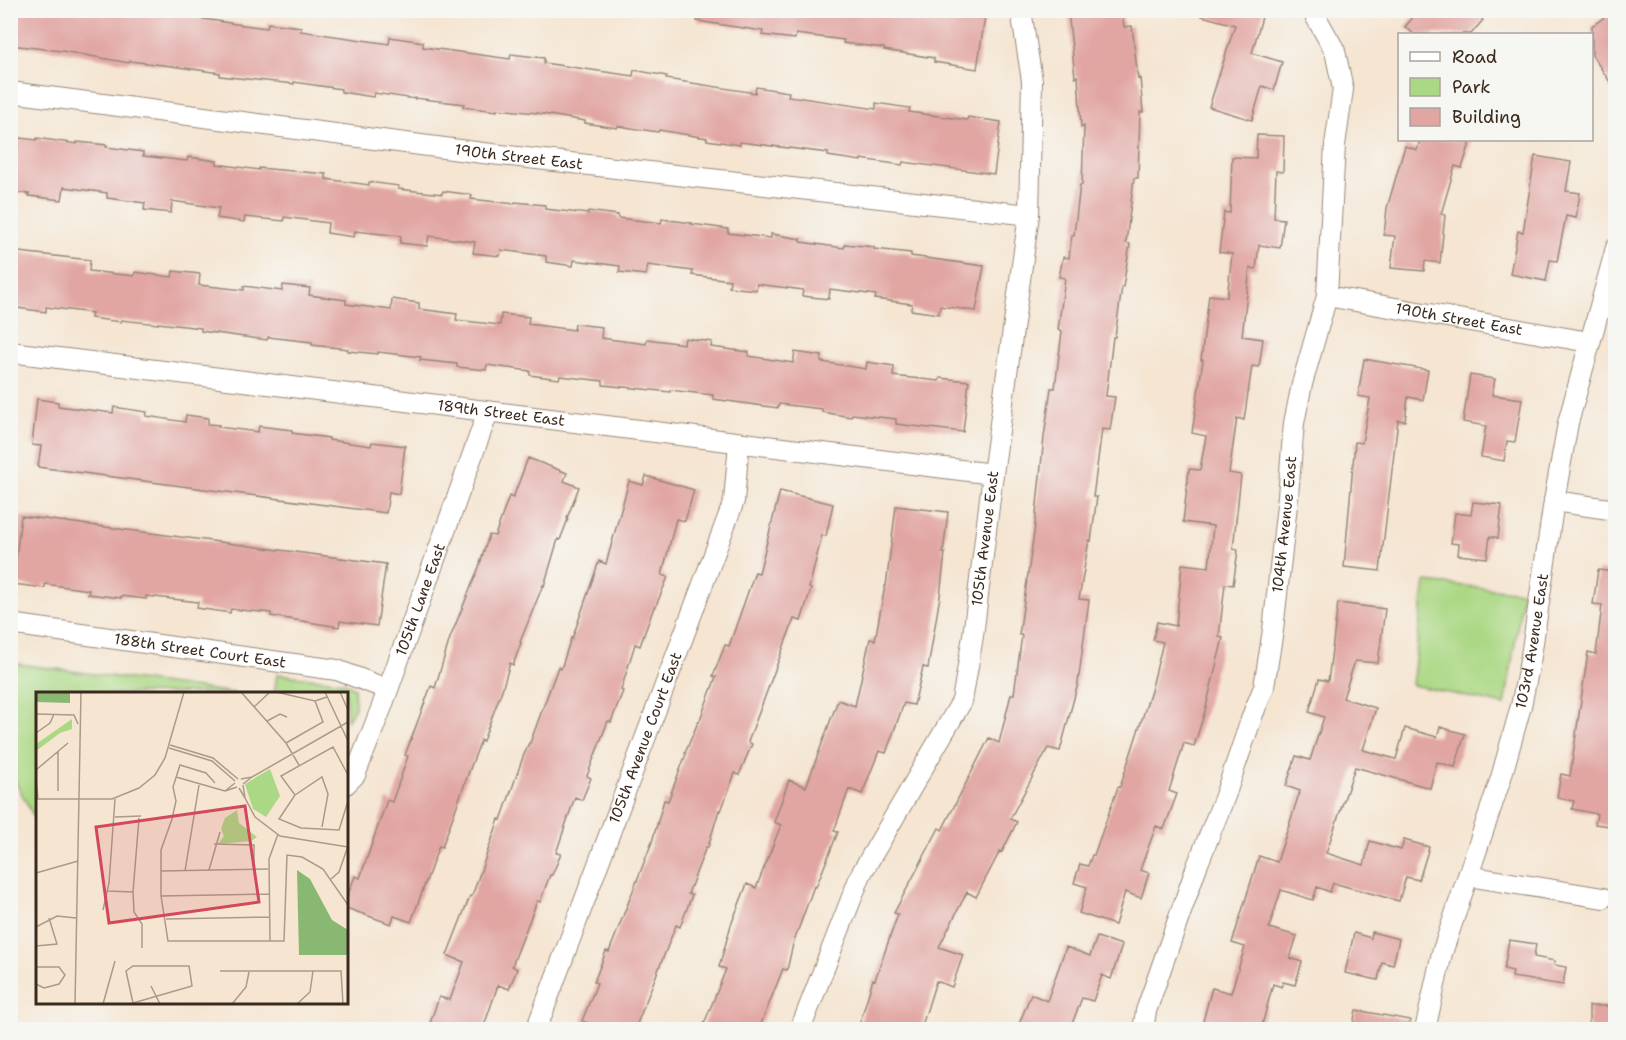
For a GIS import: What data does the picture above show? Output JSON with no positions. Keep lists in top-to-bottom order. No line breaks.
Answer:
{"streets":{"street":["190th Street East","189th Street East","104th Avenue East","105th Avenue East","105th Lane East","103rd Avenue East","188th Street Court East","105th Avenue Court East"]},"crossings":[["190th Street East","104th Avenue East"],["190th Street East","105th Avenue East"],["190th Street East","103rd Avenue East"],["189th Street East","105th Avenue East"],["189th Street East","105th Lane East"],["189th Street East","105th Avenue Court East"],["105th Lane East","188th Street Court East"]],"legend":["Road","Park","Building"]}
